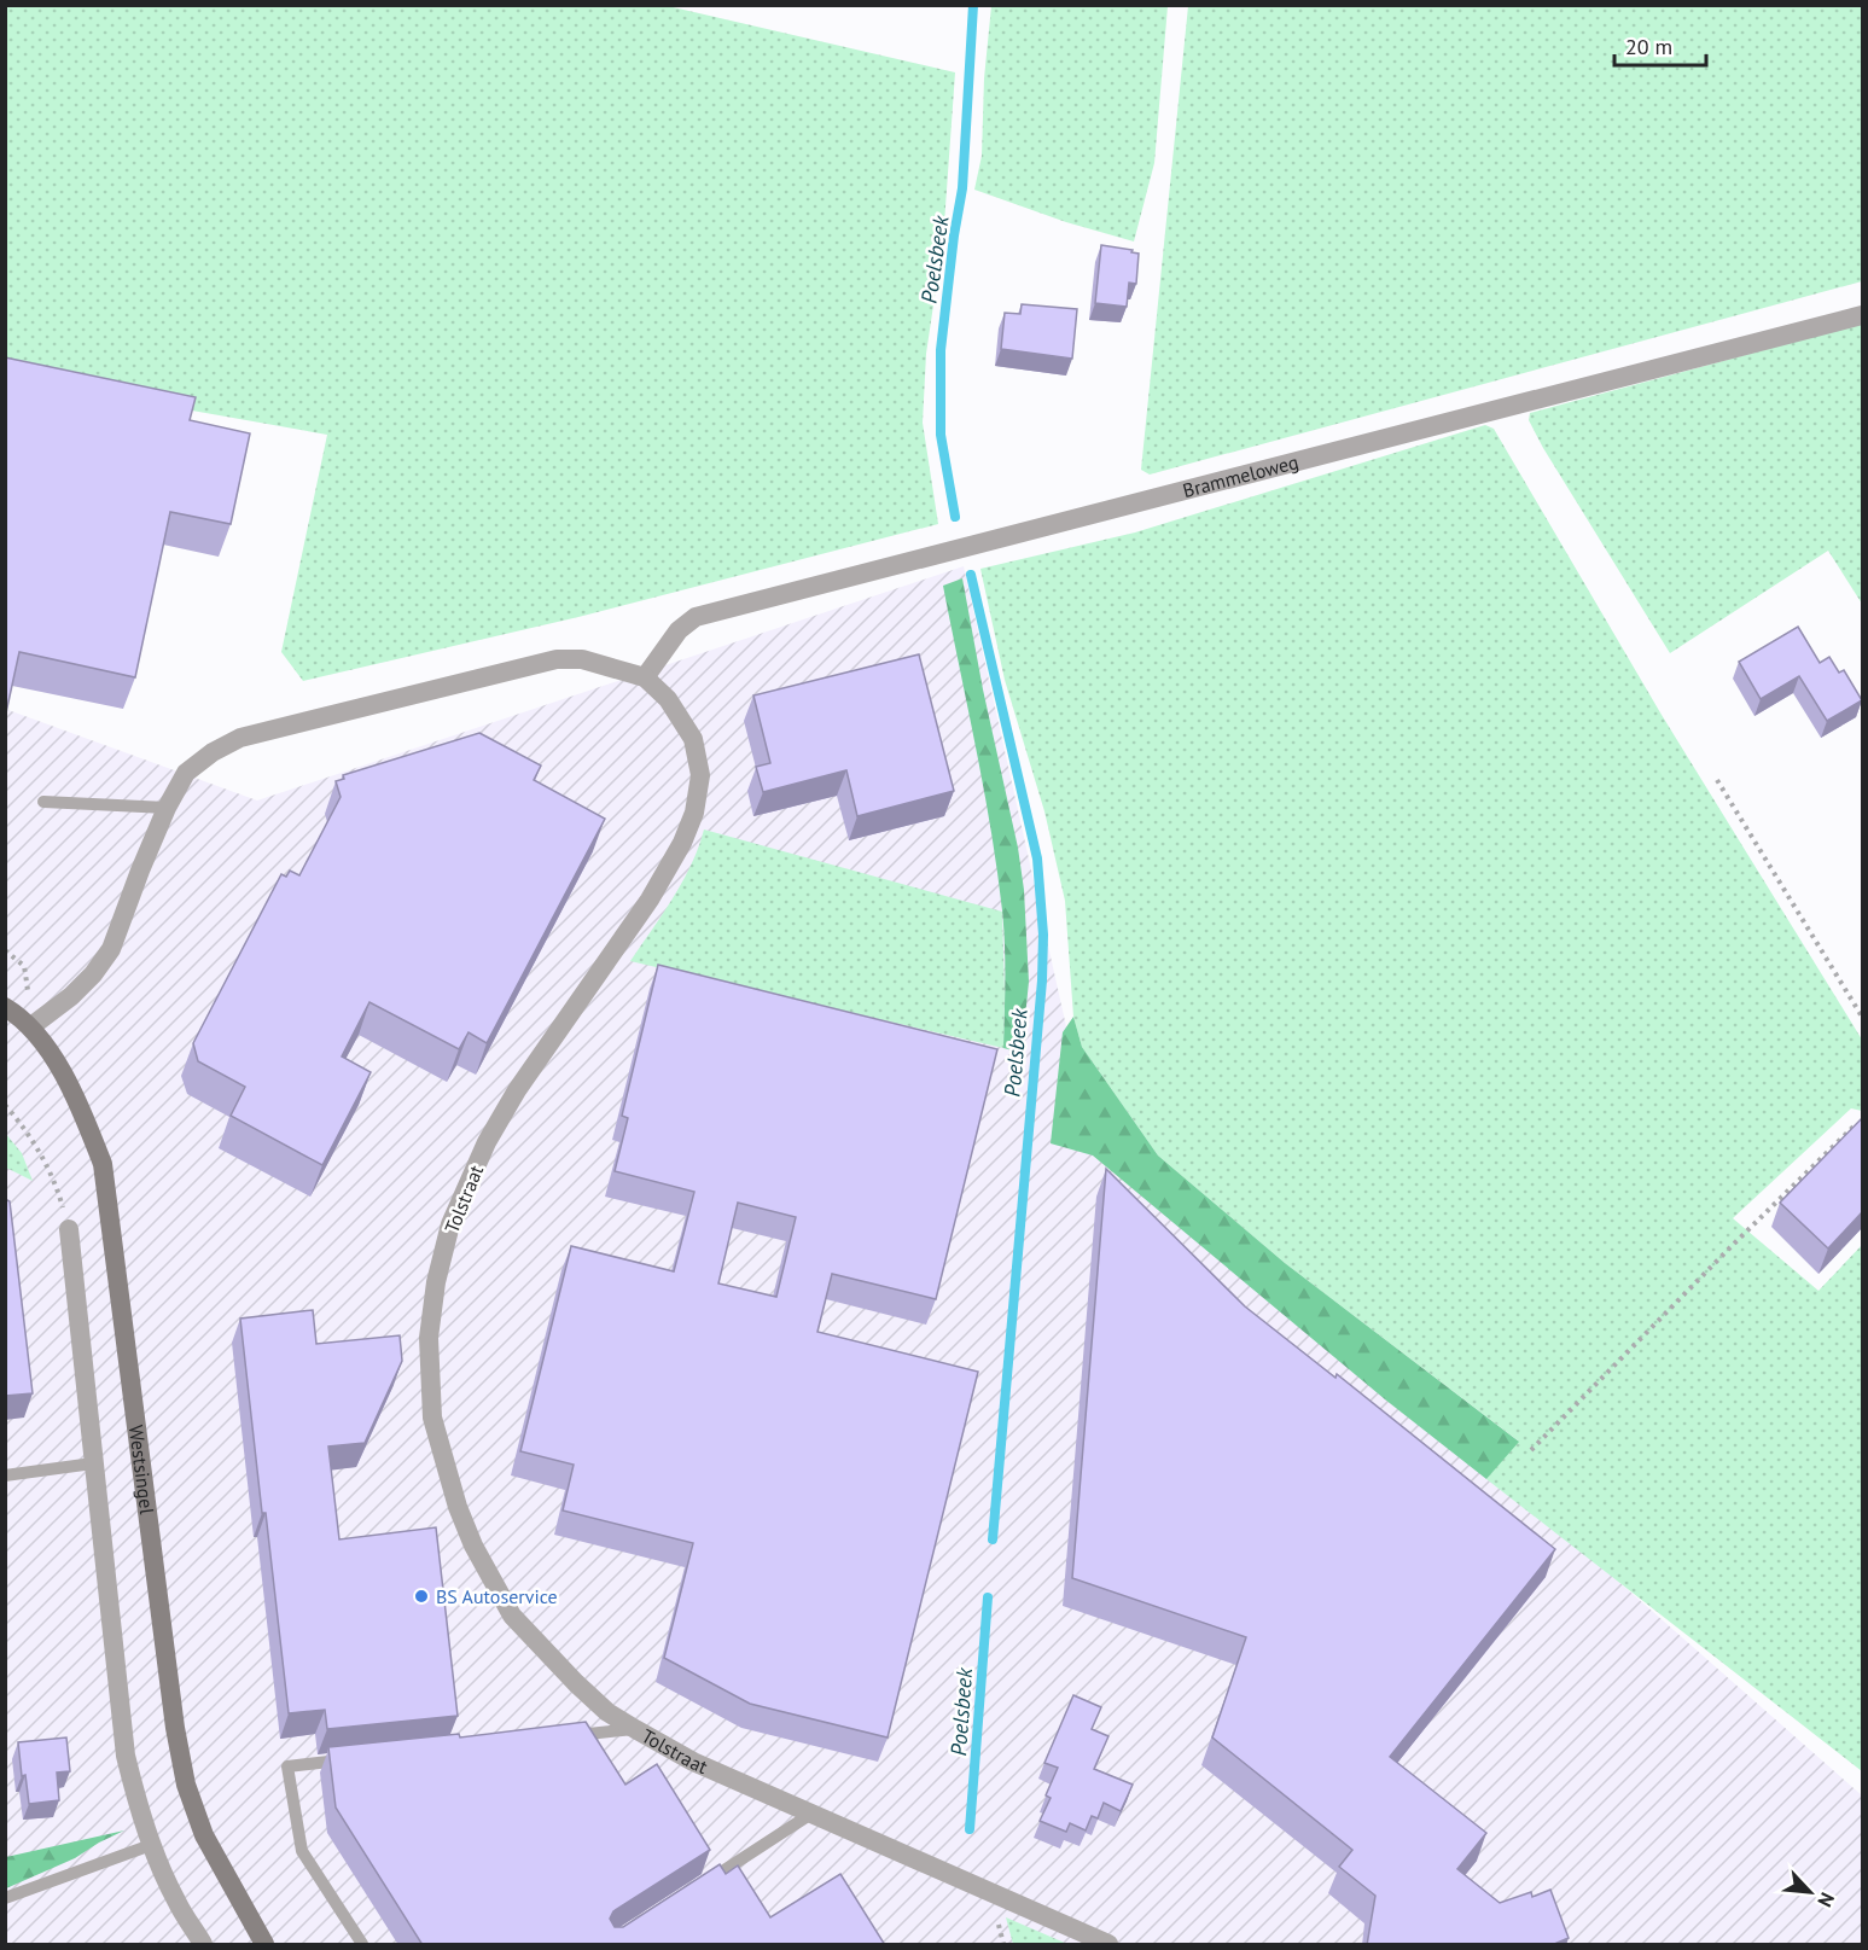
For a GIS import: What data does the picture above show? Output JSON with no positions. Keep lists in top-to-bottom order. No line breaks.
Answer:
{"streets":{"main road":["Westsingel"],"street":["Brammeloweg","Tolstraat"]},"crossings":[["Brammeloweg","Tolstraat"],["Tolstraat","Westsingel"]],"water":["Poelsbeek"],"places":["BS Autoservice"],"scale_bar":"20 m","north":"bottom right"}
